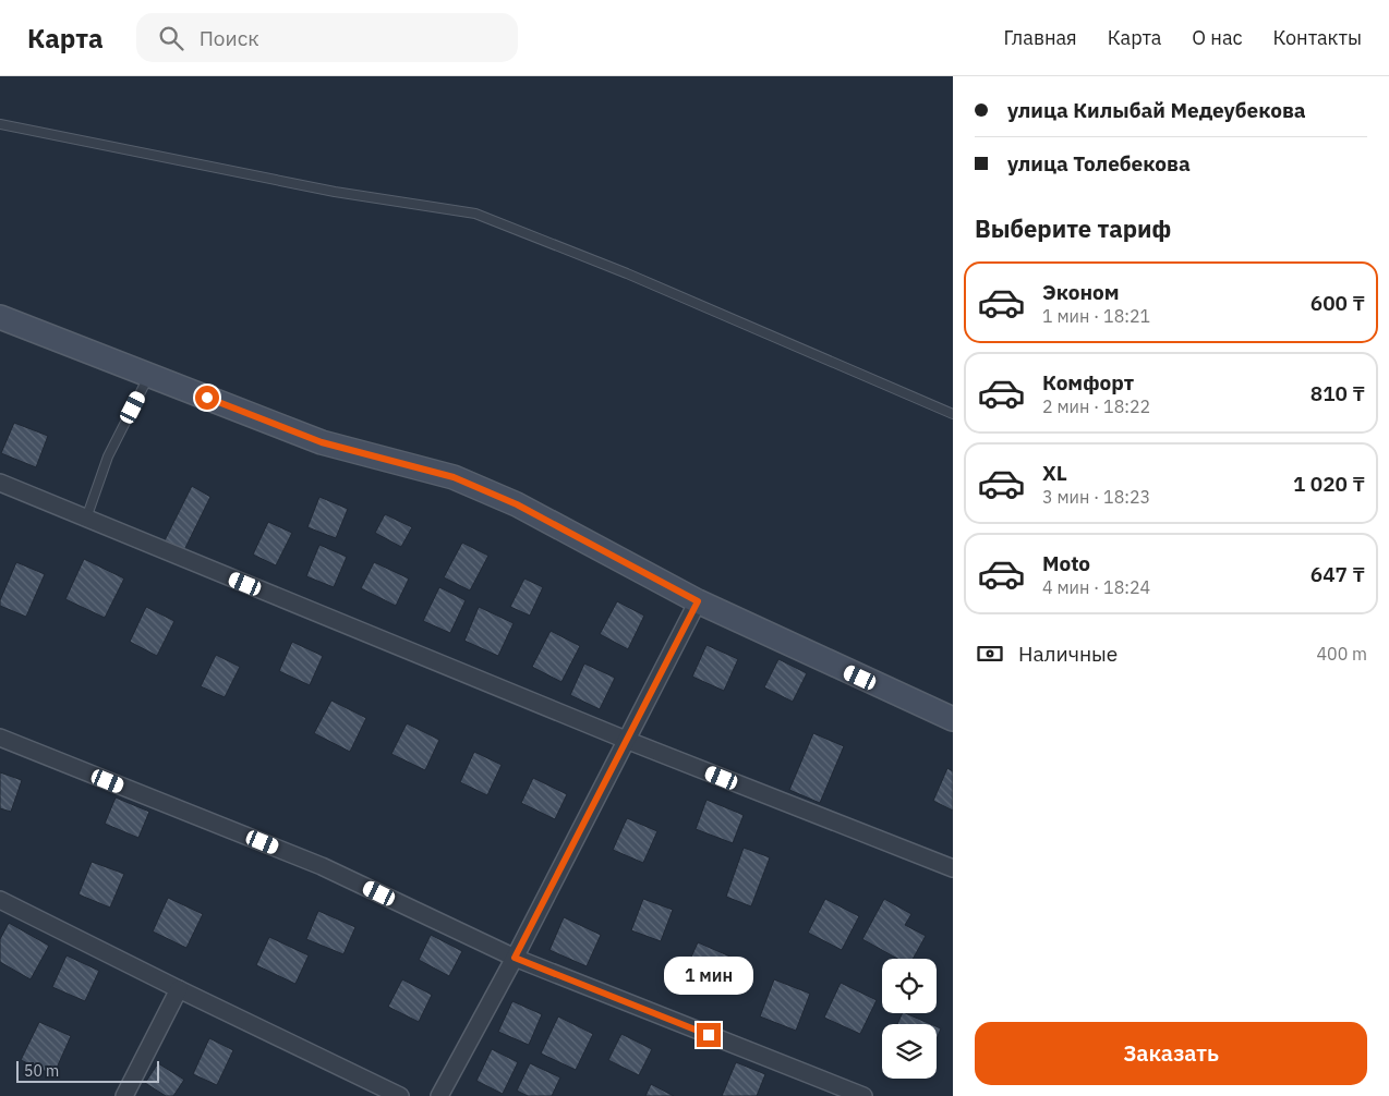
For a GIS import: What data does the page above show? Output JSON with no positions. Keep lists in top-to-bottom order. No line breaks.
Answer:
{"scale_bar":"50 m","page":{"header":"Карта","search":"Поиск","nav":["Главная","Карта","О нас","Контакты"],"banner":["улица Килыбай Медеубекова","улица Толебекова"],"heading":"Выберите тариф","list":[{"name":"Эконом","note":"1 мин · 18:21","value":"600 ₸"},{"name":"Комфорт","note":"2 мин · 18:22","value":"810 ₸"},{"name":"XL","note":"3 мин · 18:23","value":"1 020 ₸"},{"name":"Moto","note":"4 мин · 18:24","value":"647 ₸"}],"pay":["Наличные","400 m"],"bubble":"1 мин","buttons":"Заказать","scale":"50 m"}}
